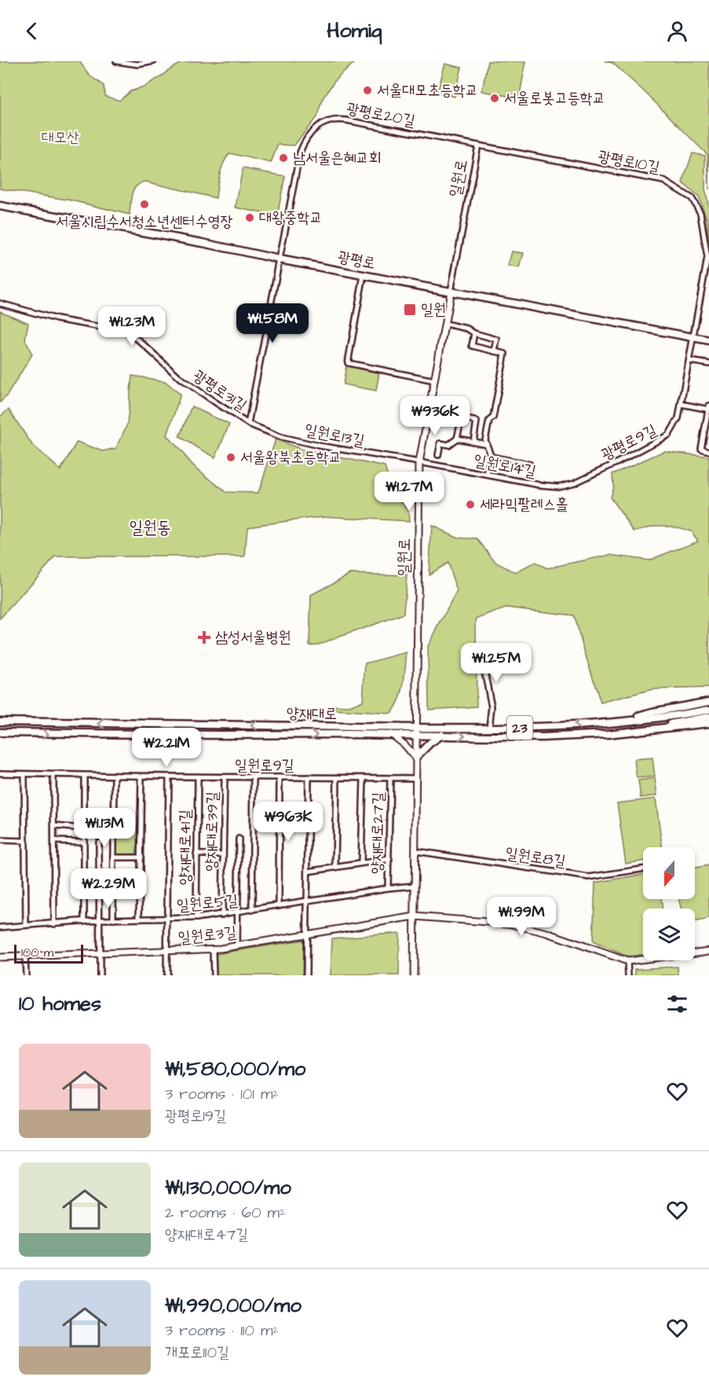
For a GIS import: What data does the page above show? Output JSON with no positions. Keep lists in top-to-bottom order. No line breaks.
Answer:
{"streets":{"main road":["광평로","양재대로","23"],"street":["광평로20길","광평로10길","일원로","광평로31길","일원로13길","광평로9길","일원로14길","일원로9길","양재대로39길","양재대로27길","양재대로41길","일원로8길","일원로5길","일원로3길"]},"crossings":[["광평로20길","광평로10길"],["광평로20길","일원로"],["광평로20길","광평로"],["광평로20길","광평로31길"],["광평로20길","일원로13길"],["광평로10길","광평로"],["광평로10길","광평로9길"],["일원로","광평로"],["일원로","일원로13길"],["일원로","일원로14길"],["일원로","양재대로"],["일원로","일원로9길"],["일원로","일원로8길"],["일원로","일원로5길"],["일원로","일원로3길"],["광평로","광평로9길"],["광평로31길","일원로13길"],["일원로13길","일원로14길"],["광평로9길","일원로14길"],["일원로9길","양재대로39길"],["일원로9길","양재대로27길"],["일원로9길","양재대로41길"],["양재대로39길","일원로5길"],["양재대로27길","일원로5길"],["양재대로41길","일원로5길"]],"districts":["일원동"],"parks":["대모산"],"places":{"other":["서울대모초등학교","서울로봇고등학교","남서울은혜교회","서울시립수서청소년센터수영장","대왕중학교","서울왕북초등학교","세라믹팔레스홀"],"transit":["일원"],"health":["삼성서울병원"]},"scale_bar":"100 m","north":"bottom","page":{"header":"Homiq","price":["₩1.58M","₩1.23M","₩936K","₩1.27M","₩1.25M","₩2.21M","₩963K","₩1.13M","₩2.29M","₩1.99M"],"scale":"100 m","heading":"10 homes","list":[{"name":"₩1,580,000/mo","note":"3 rooms · 101 m² · 광평로19길"},{"name":"₩1,130,000/mo","note":"2 rooms · 60 m² · 양재대로47길"},{"name":"₩1,990,000/mo","note":"3 rooms · 110 m² · 개포로110길"}]}}
